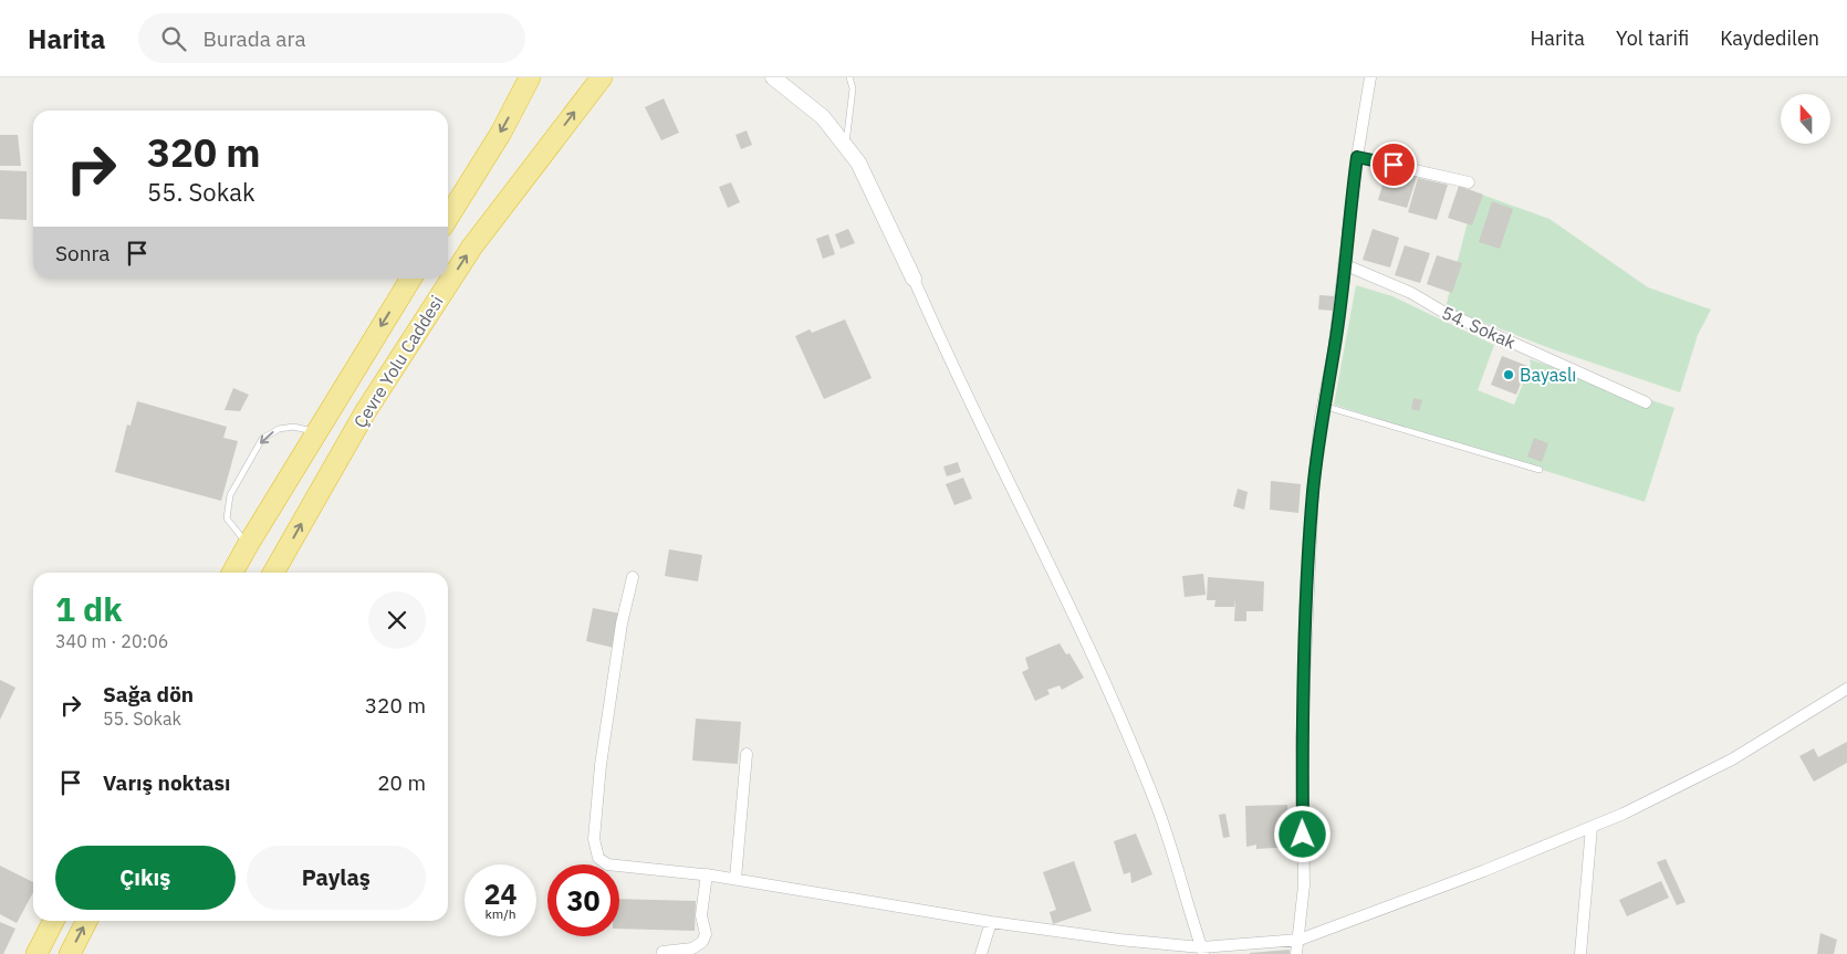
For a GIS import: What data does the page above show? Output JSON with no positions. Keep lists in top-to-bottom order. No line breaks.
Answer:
{"streets":{"highway":["Çevre Yolu Caddesi"],"street":["54. Sokak"]},"places":["Bayaslı"],"north":"top","page":{"header":"Harita","search":"Burada ara","nav":["Harita","Yol tarifi","Kaydedilen"],"turn":["320 m","55. Sokak"],"then":"Sonra","heading":["1 dk","340 m · 20:06"],"list":[{"name":"Sağa dön","note":"55. Sokak","value":"320 m"},{"name":"Varış noktası","value":"20 m"}],"buttons":["Çıkış","Paylaş"],"speed":"24 km/h","limit":"30"}}
